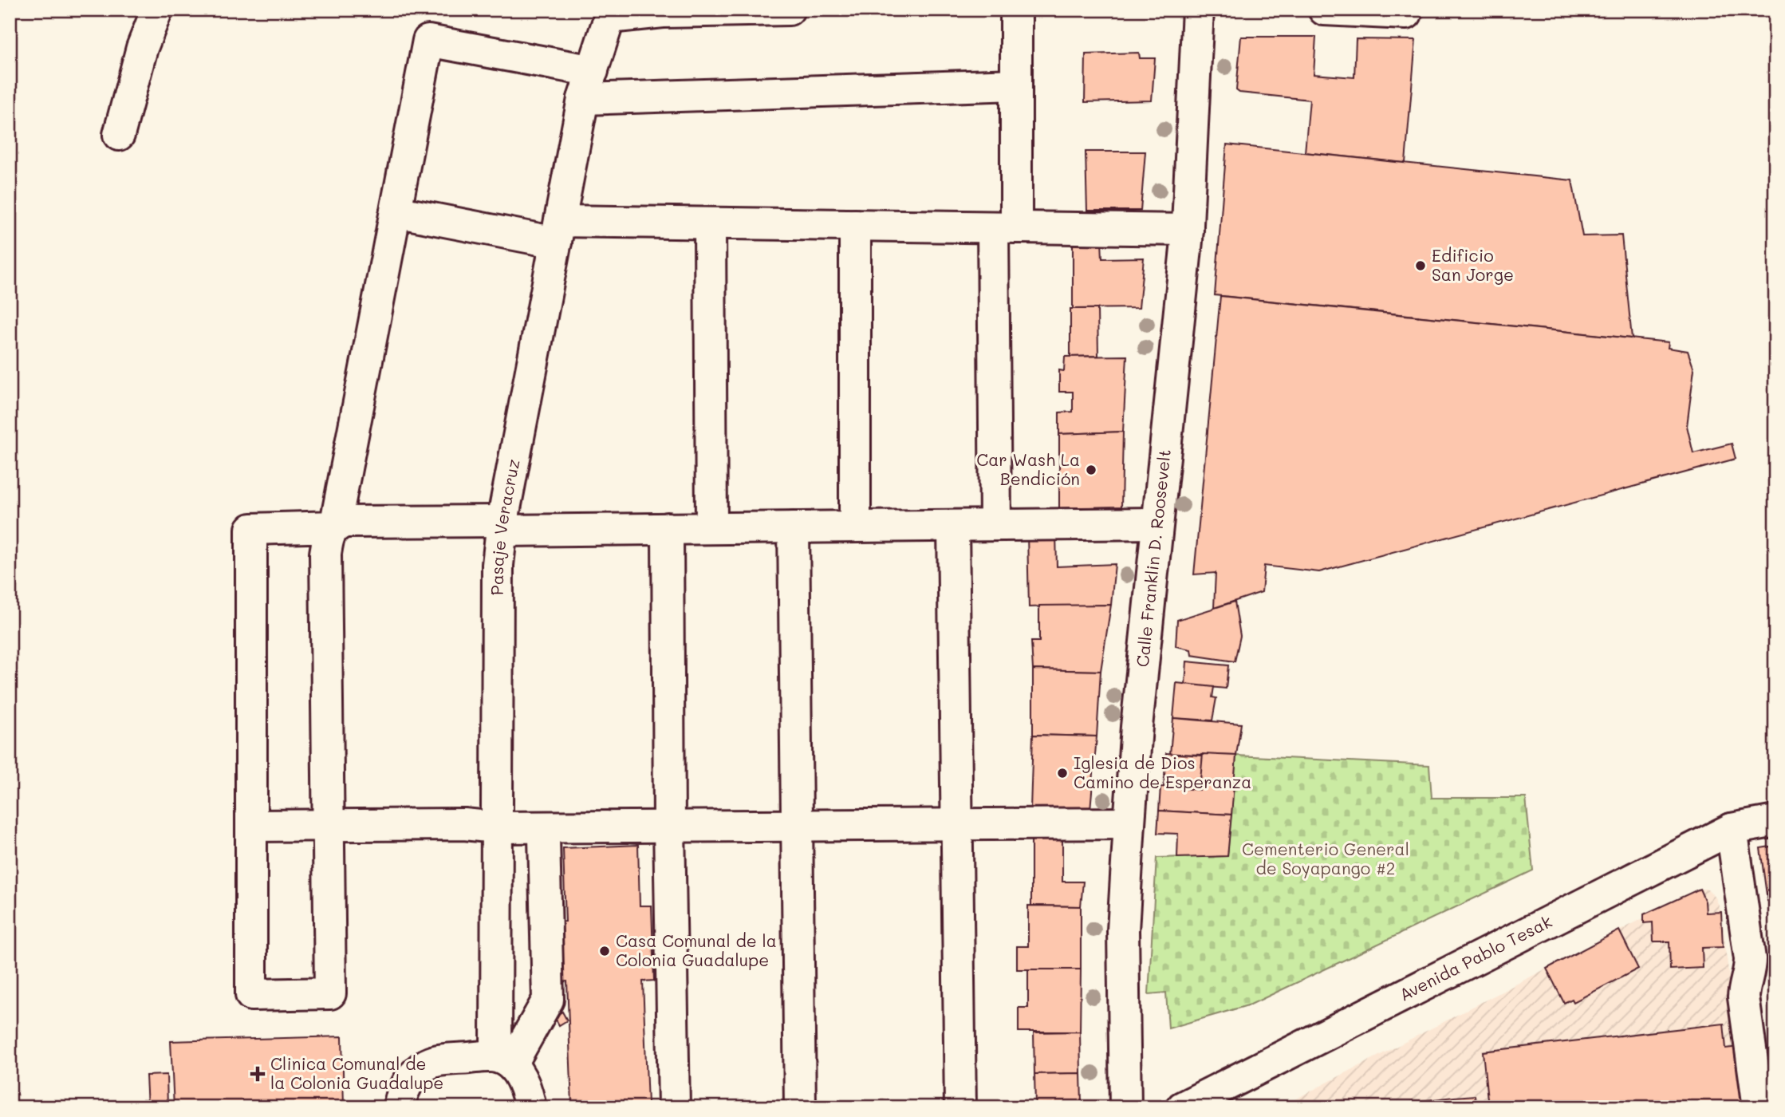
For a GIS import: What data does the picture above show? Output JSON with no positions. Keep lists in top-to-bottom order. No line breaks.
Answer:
{"streets":{"street":["Pasaje Veracruz","Calle Franklin D. Roosevelt","Avenida Pablo Tesak"]},"parks":["Cementerio General de Soyapango #2"],"places":{"other":["Edificio San Jorge","Car Wash La Bendición","Iglesia de Dios Camino de Esperanza","Casa Comunal de la Colonia Guadalupe"],"health":["Clinica Comunal de la Colonia Guadalupe"]}}
